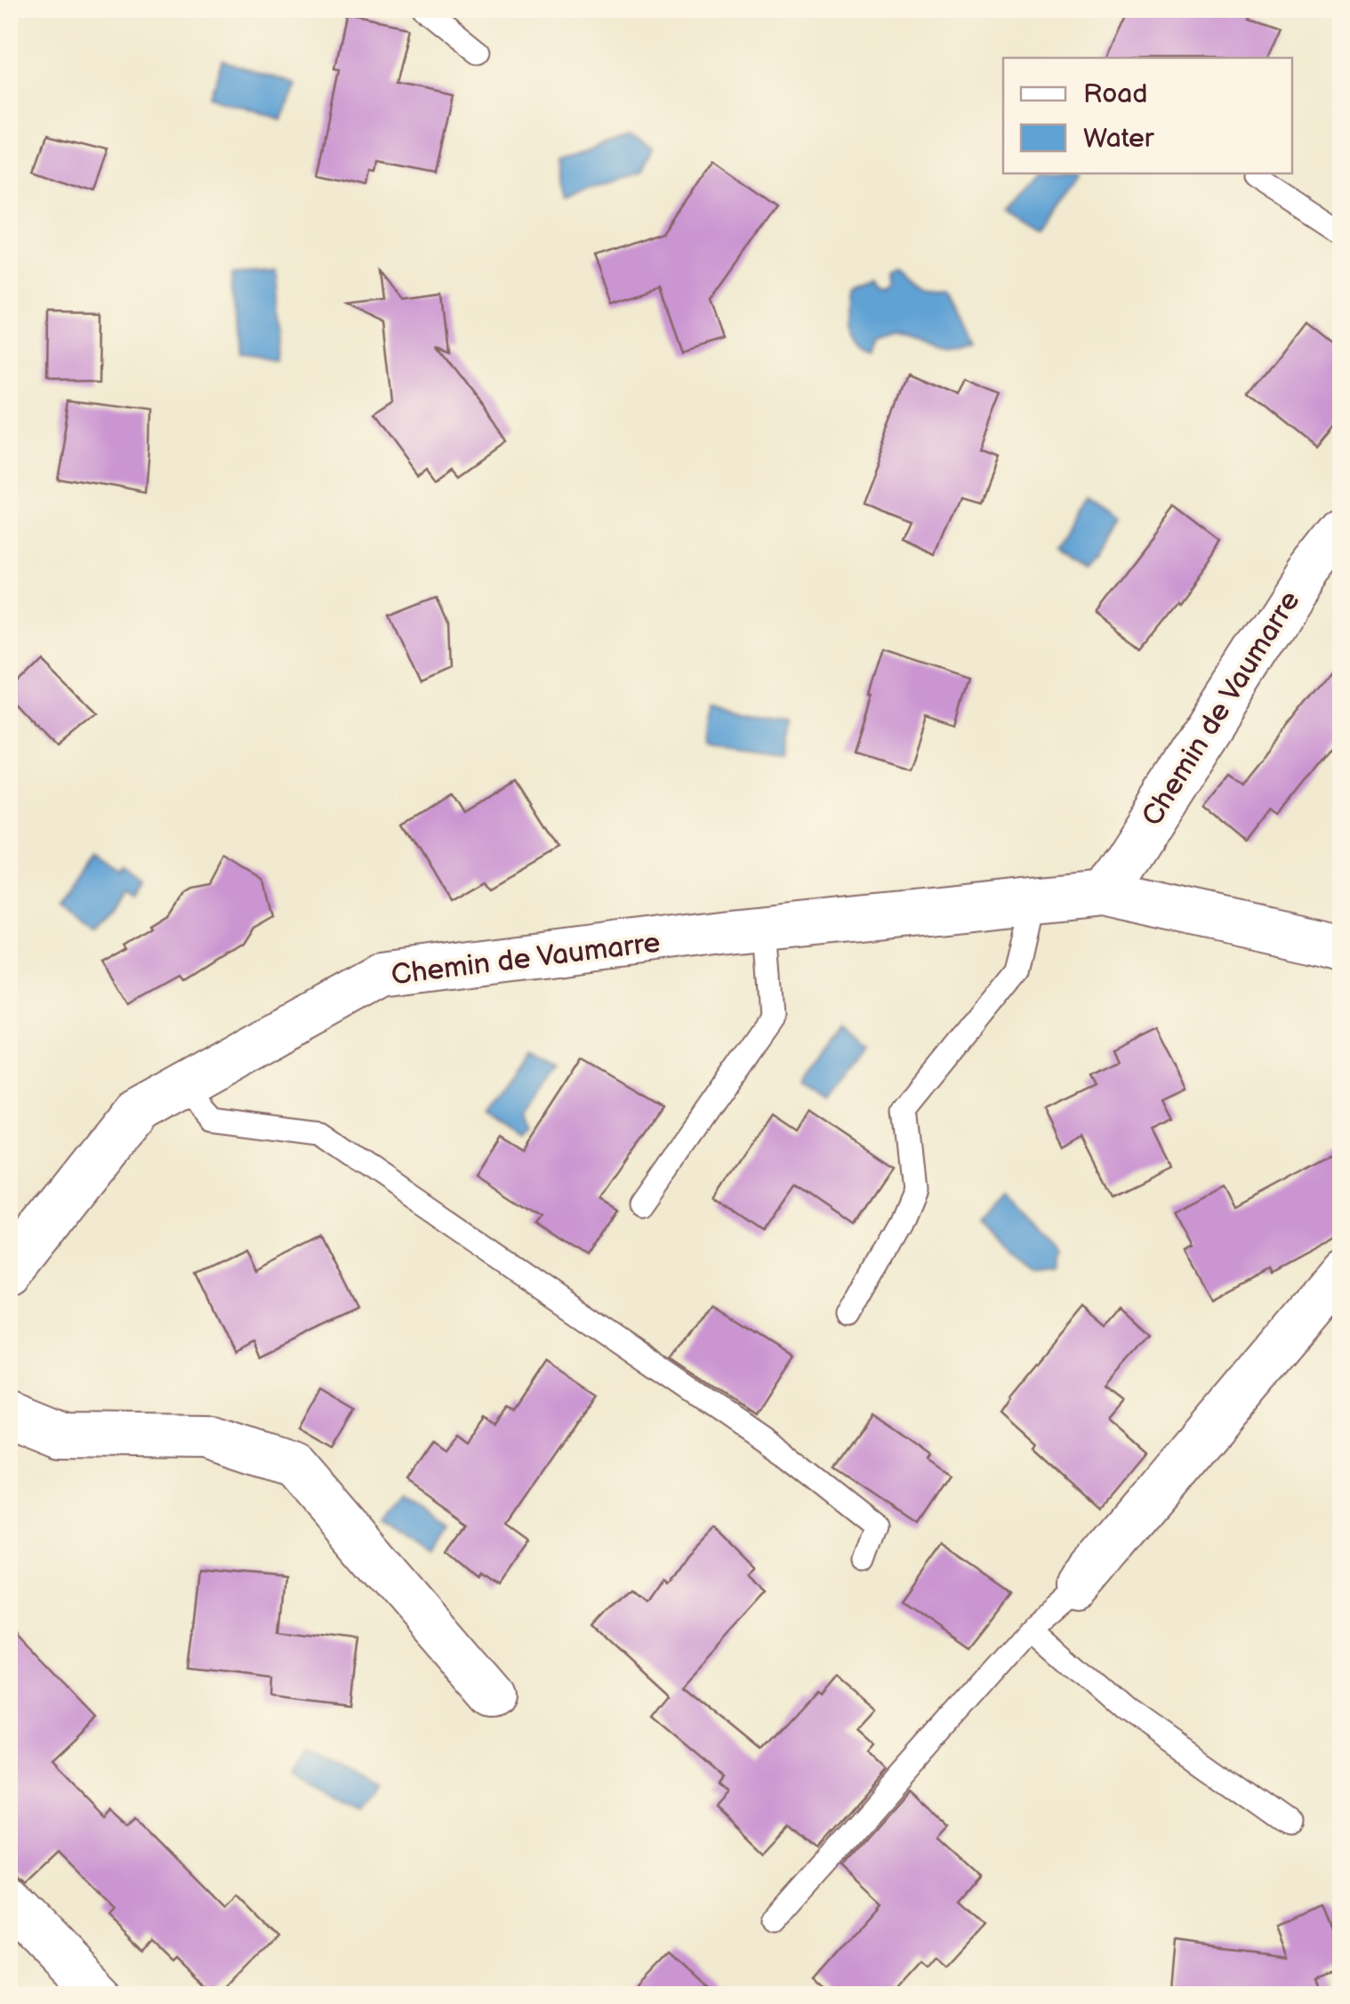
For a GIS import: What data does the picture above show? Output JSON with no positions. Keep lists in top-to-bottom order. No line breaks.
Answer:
{"streets":{"street":["Chemin de Vaumarre"]},"legend":["Road","Water"]}
